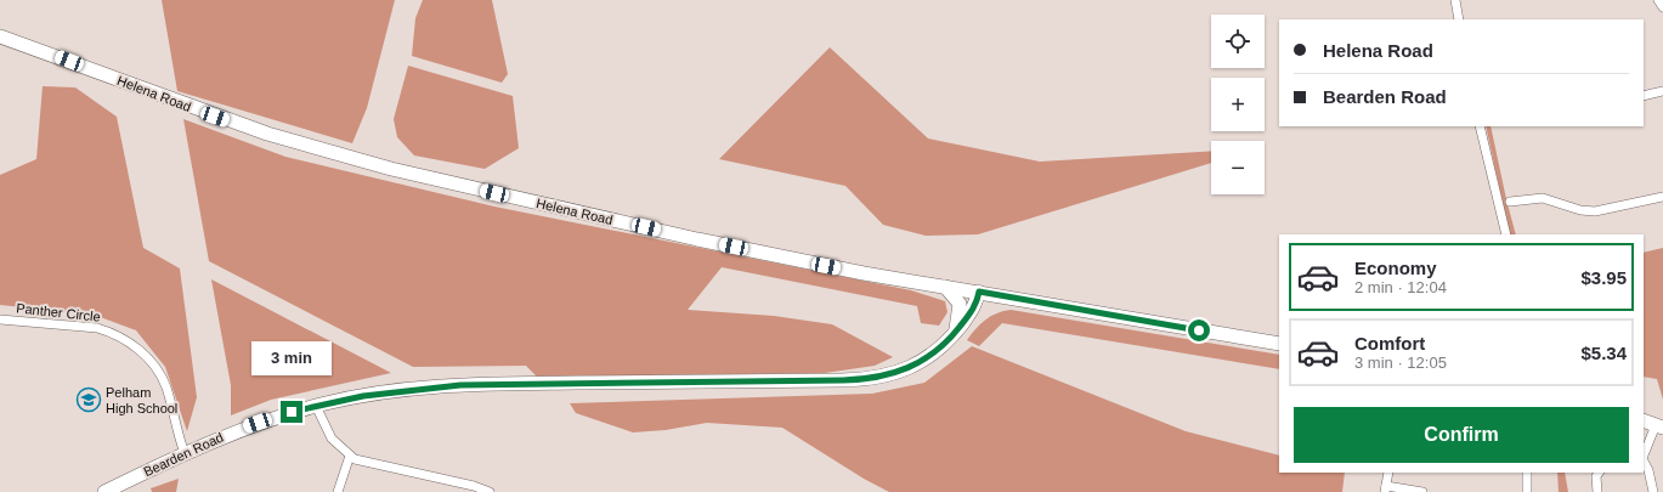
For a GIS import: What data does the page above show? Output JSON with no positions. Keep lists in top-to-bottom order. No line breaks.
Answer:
{"streets":{"main road":["Helena Road","Bearden Road"],"street":["Panther Circle"]},"crossings":[["Helena Road","Bearden Road"],["Panther Circle","Bearden Road"]],"places":{"school or university":["Pelham High School"]},"page":{"map_buttons":["+","−"],"banner":["Helena Road","Bearden Road"],"list":[{"name":"Economy","note":"2 min · 12:04","value":"$3.95"},{"name":"Comfort","note":"3 min · 12:05","value":"$5.34"}],"bubble":"3 min","buttons":"Confirm"}}
